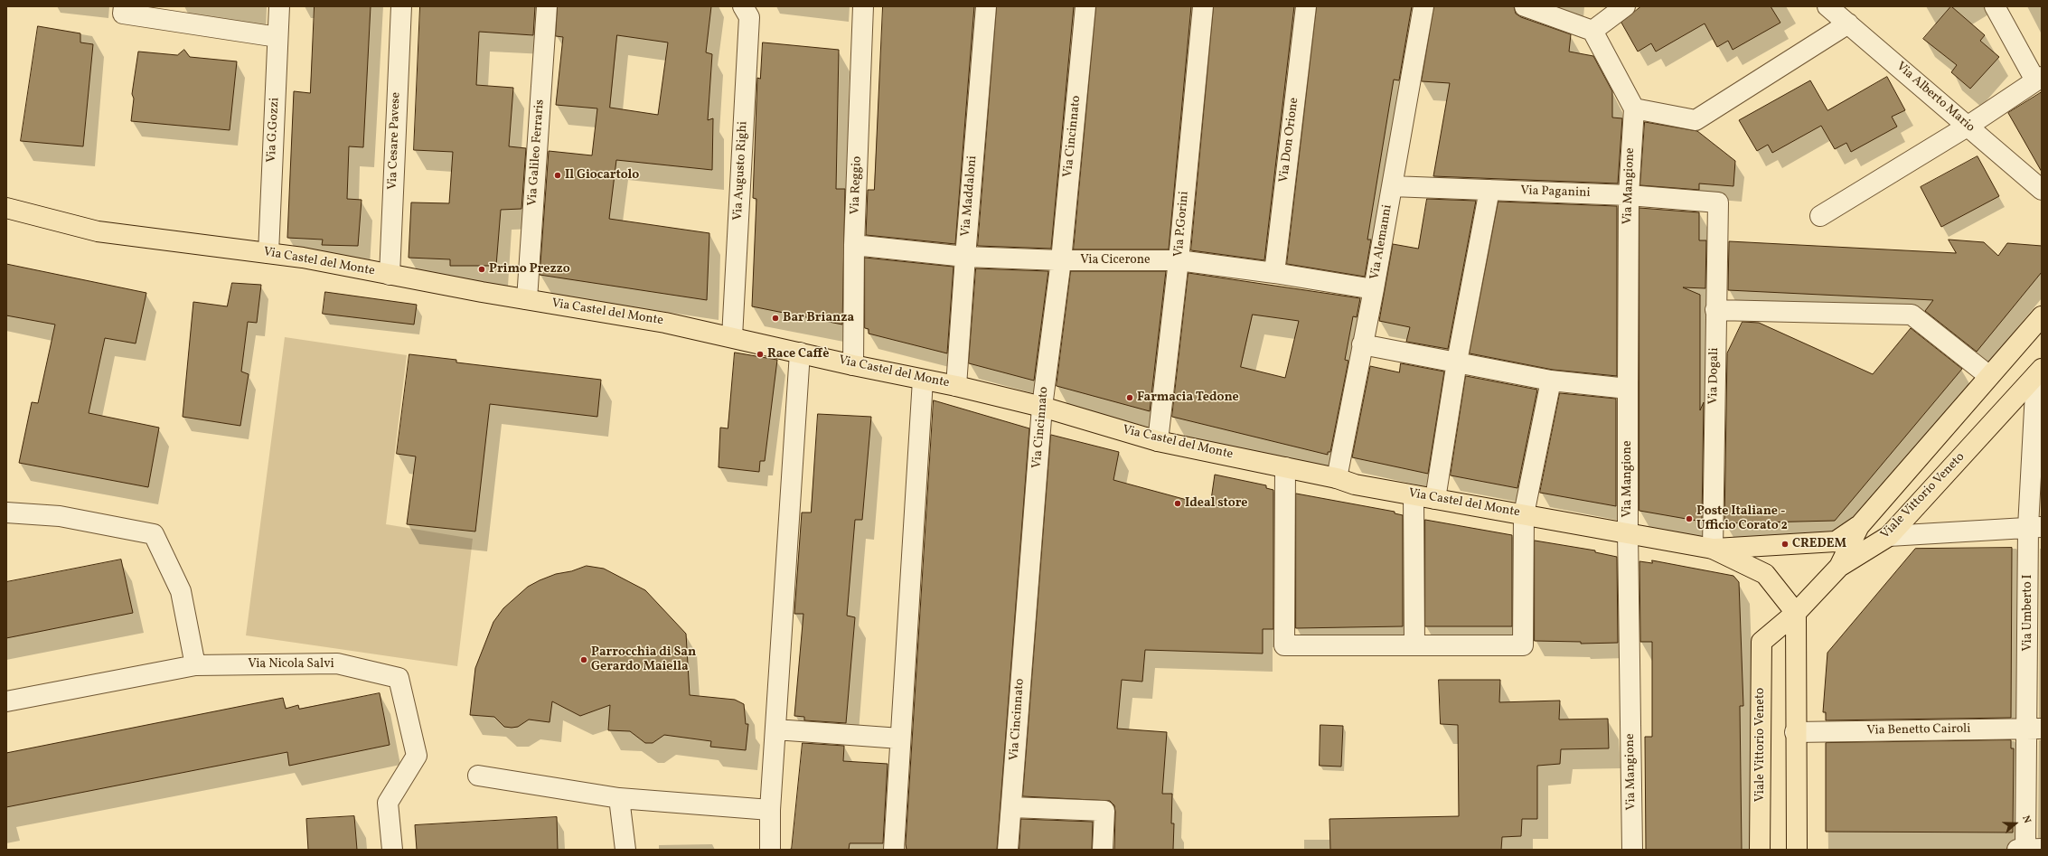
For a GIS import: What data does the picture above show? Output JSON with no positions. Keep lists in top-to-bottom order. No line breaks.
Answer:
{"streets":{"main road":["Via Castel del Monte","Viale Vittorio Veneto"],"street":["Via Alberto Mario","Via G.Gozzi","Via Cincinnato","Via Don Orione","Via Cesare Pavese","Via Galileo Ferraris","Via Augusto Righi","Via Reggio","Via Mangione","Via Paganini","Via Maddaloni","Via P.Gorini","Via Alemanni","Via Cicerone","Via Dogali","Via Umberto I","Via Nicola Salvi","Via Benetto Cairoli"]},"crossings":[["Via G.Gozzi","Via Castel del Monte"],["Via Cincinnato","Via Cicerone"],["Via Cincinnato","Via Castel del Monte"],["Via Don Orione","Via Cicerone"],["Via Cesare Pavese","Via Castel del Monte"],["Via Galileo Ferraris","Via Castel del Monte"],["Via Augusto Righi","Via Castel del Monte"],["Via Reggio","Via Cicerone"],["Via Reggio","Via Castel del Monte"],["Via Mangione","Via Paganini"],["Via Mangione","Via Castel del Monte"],["Via Paganini","Via Alemanni"],["Via Paganini","Via Dogali"],["Via Maddaloni","Via Cicerone"],["Via Maddaloni","Via Castel del Monte"],["Via P.Gorini","Via Cicerone"],["Via P.Gorini","Via Castel del Monte"],["Via Alemanni","Via Cicerone"],["Via Alemanni","Via Castel del Monte"],["Via Castel del Monte","Via Dogali"],["Via Castel del Monte","Viale Vittorio Veneto"],["Viale Vittorio Veneto","Via Umberto I"],["Via Umberto I","Via Benetto Cairoli"]],"places":["Il Giocartolo","Primo Prezzo","Bar Brianza","Race Caffè","Farmacia Tedone","Ideal store","Poste Italiane - Ufficio Corato 2","CREDEM","Parrocchia di San Gerardo Maiella"],"north":"right"}
